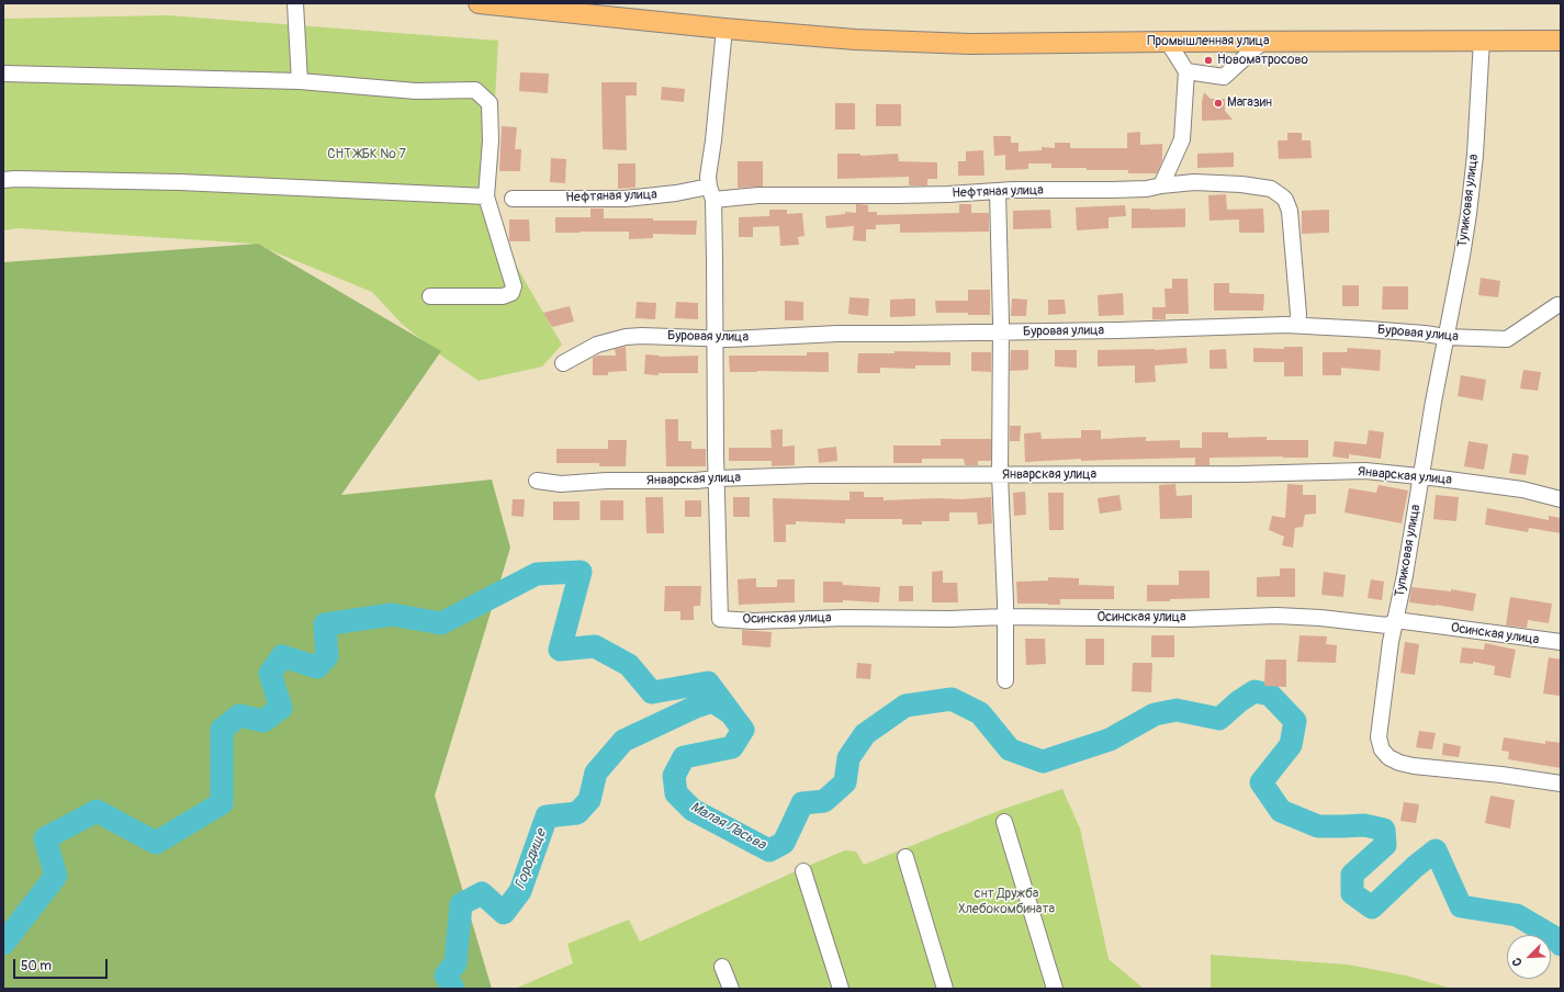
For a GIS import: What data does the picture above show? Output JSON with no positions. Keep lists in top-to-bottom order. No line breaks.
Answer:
{"streets":{"main road":["Промышленная улица"],"street":["Нефтяная улица","Тупиковая улица","Буровая улица","Январская улица","Осинская улица"]},"crossings":[["Промышленная улица","Тупиковая улица"],["Нефтяная улица","Буровая улица"],["Тупиковая улица","Буровая улица"],["Тупиковая улица","Январская улица"],["Тупиковая улица","Осинская улица"],["Январская улица","Осинская улица"]],"water":["Малая Ласьва","Городище"],"parks":["СНТ ЖБК № 7","снт Дружба Хлебокомбината"],"places":["Новоматросово","Магазин"],"scale_bar":"50 m","north":"bottom left"}
